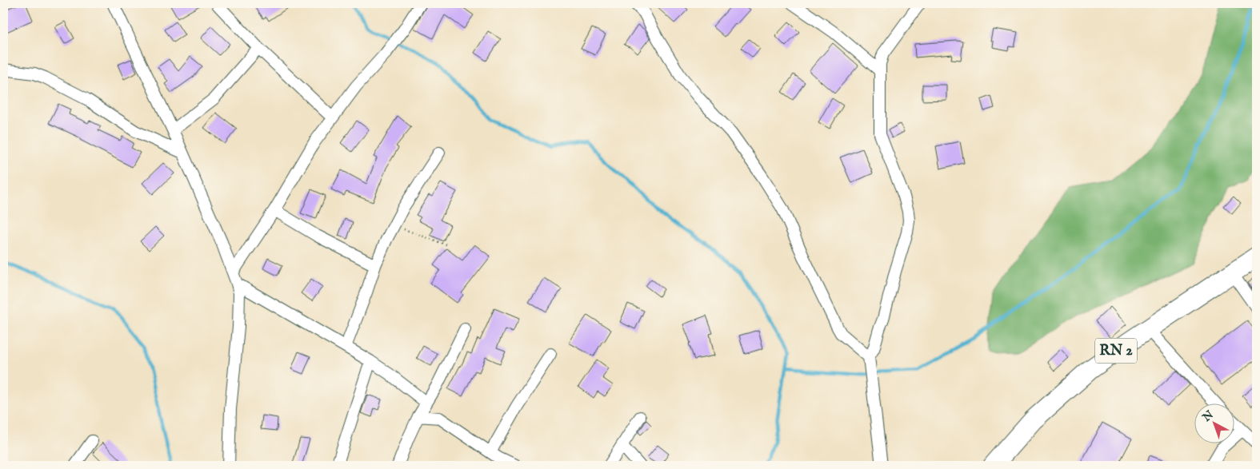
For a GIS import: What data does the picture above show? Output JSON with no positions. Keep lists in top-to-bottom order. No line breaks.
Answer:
{"streets":{"highway":["RN 2"]},"north":"top left"}
